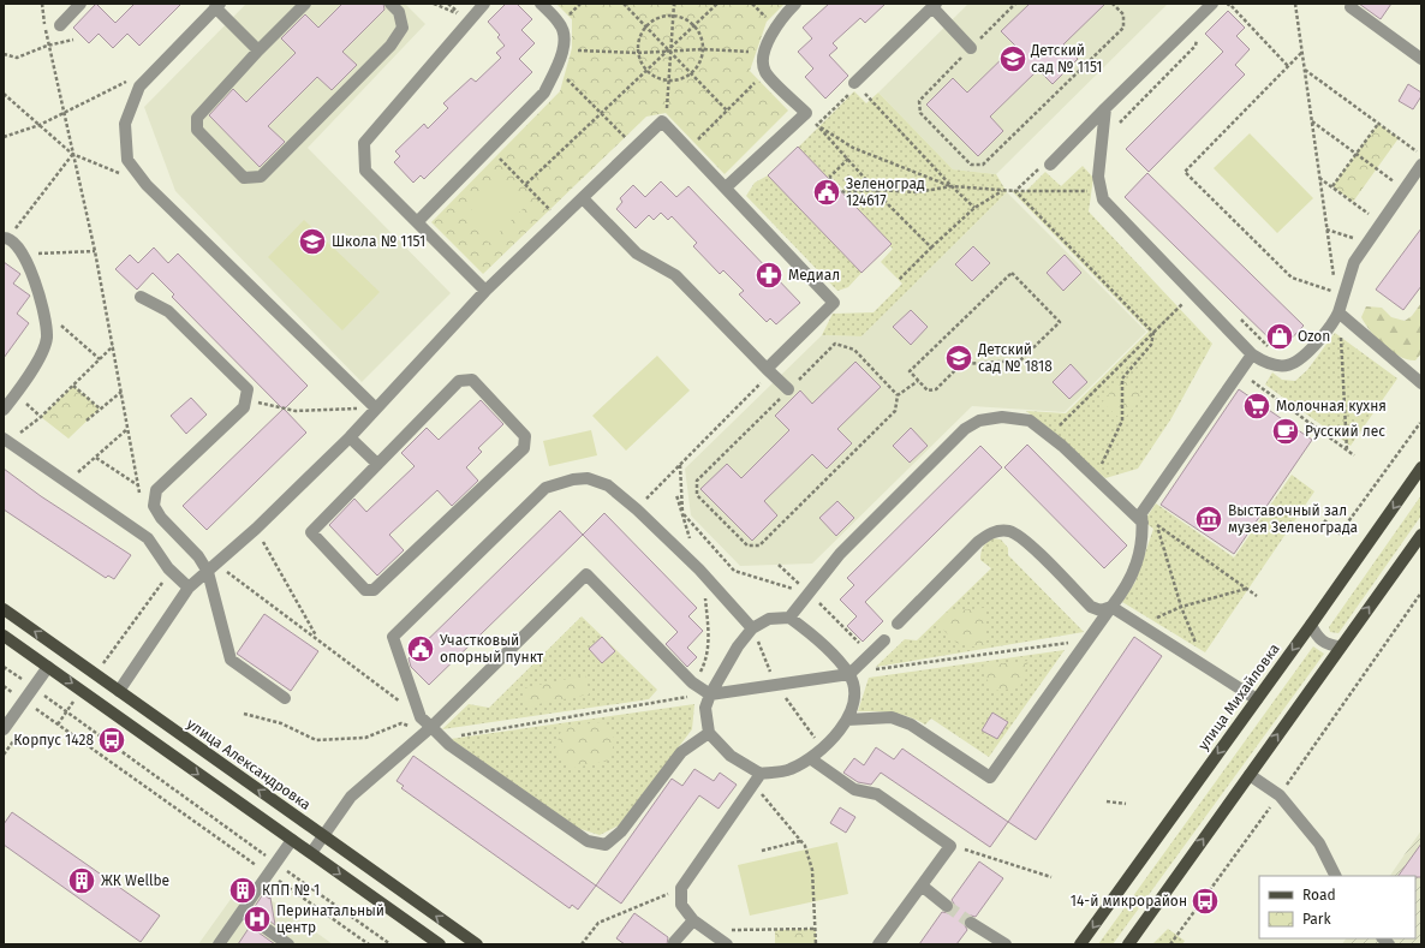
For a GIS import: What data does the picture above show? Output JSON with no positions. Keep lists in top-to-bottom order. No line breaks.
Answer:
{"streets":{"main road":["улица Михайловка","улица Александровка"]},"places":{"school or university":["Детский сад № 1151","Школа № 1151","Детский сад № 1818"],"public building":["Зеленоград 124617","Участковый опорный пункт"],"pharmacy":["Медиал"],"shop":["Ozon"],"supermarket":["Молочная кухня"],"cafe":["Русский лес"],"museum":["Выставочный зал музея Зеленограда"],"bus stop":["Корпус 1428","14-й микрорайон"],"building":["ЖК Wellbe","КПП № 1"],"hospital":["Перинатальный центр"]},"legend":["Road","Park"]}
